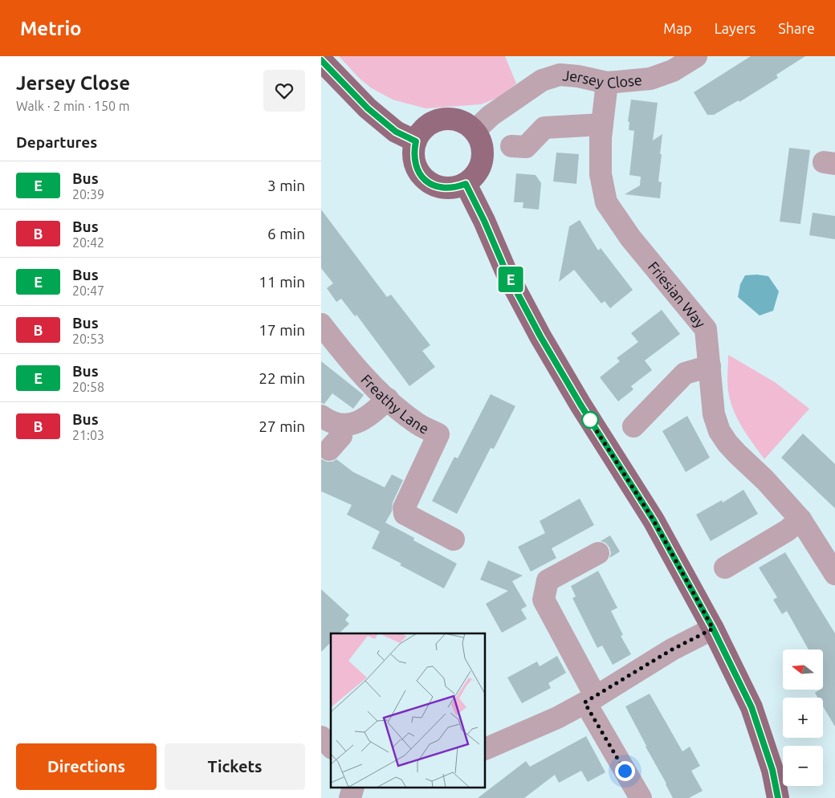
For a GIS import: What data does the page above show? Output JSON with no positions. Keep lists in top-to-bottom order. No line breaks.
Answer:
{"streets":{"street":["Jersey Close","Friesian Way","Freathy Lane"]},"crossings":[["Jersey Close","Friesian Way"]],"lines":["bus line E"],"north":"left","page":{"header":"Metrio","nav":["Map","Layers","Share"],"heading":[["Jersey Close","Walk · 2 min · 150 m"],"Departures"],"on_map":"E","list":[{"mark":"E","name":"Bus","note":"20:39","value":"3 min"},{"mark":"B","name":"Bus","note":"20:42","value":"6 min"},{"mark":"E","name":"Bus","note":"20:47","value":"11 min"},{"mark":"B","name":"Bus","note":"20:53","value":"17 min"},{"mark":"E","name":"Bus","note":"20:58","value":"22 min"},{"mark":"B","name":"Bus","note":"21:03","value":"27 min"}],"map_buttons":["+","−"],"buttons":["Directions","Tickets"]}}
